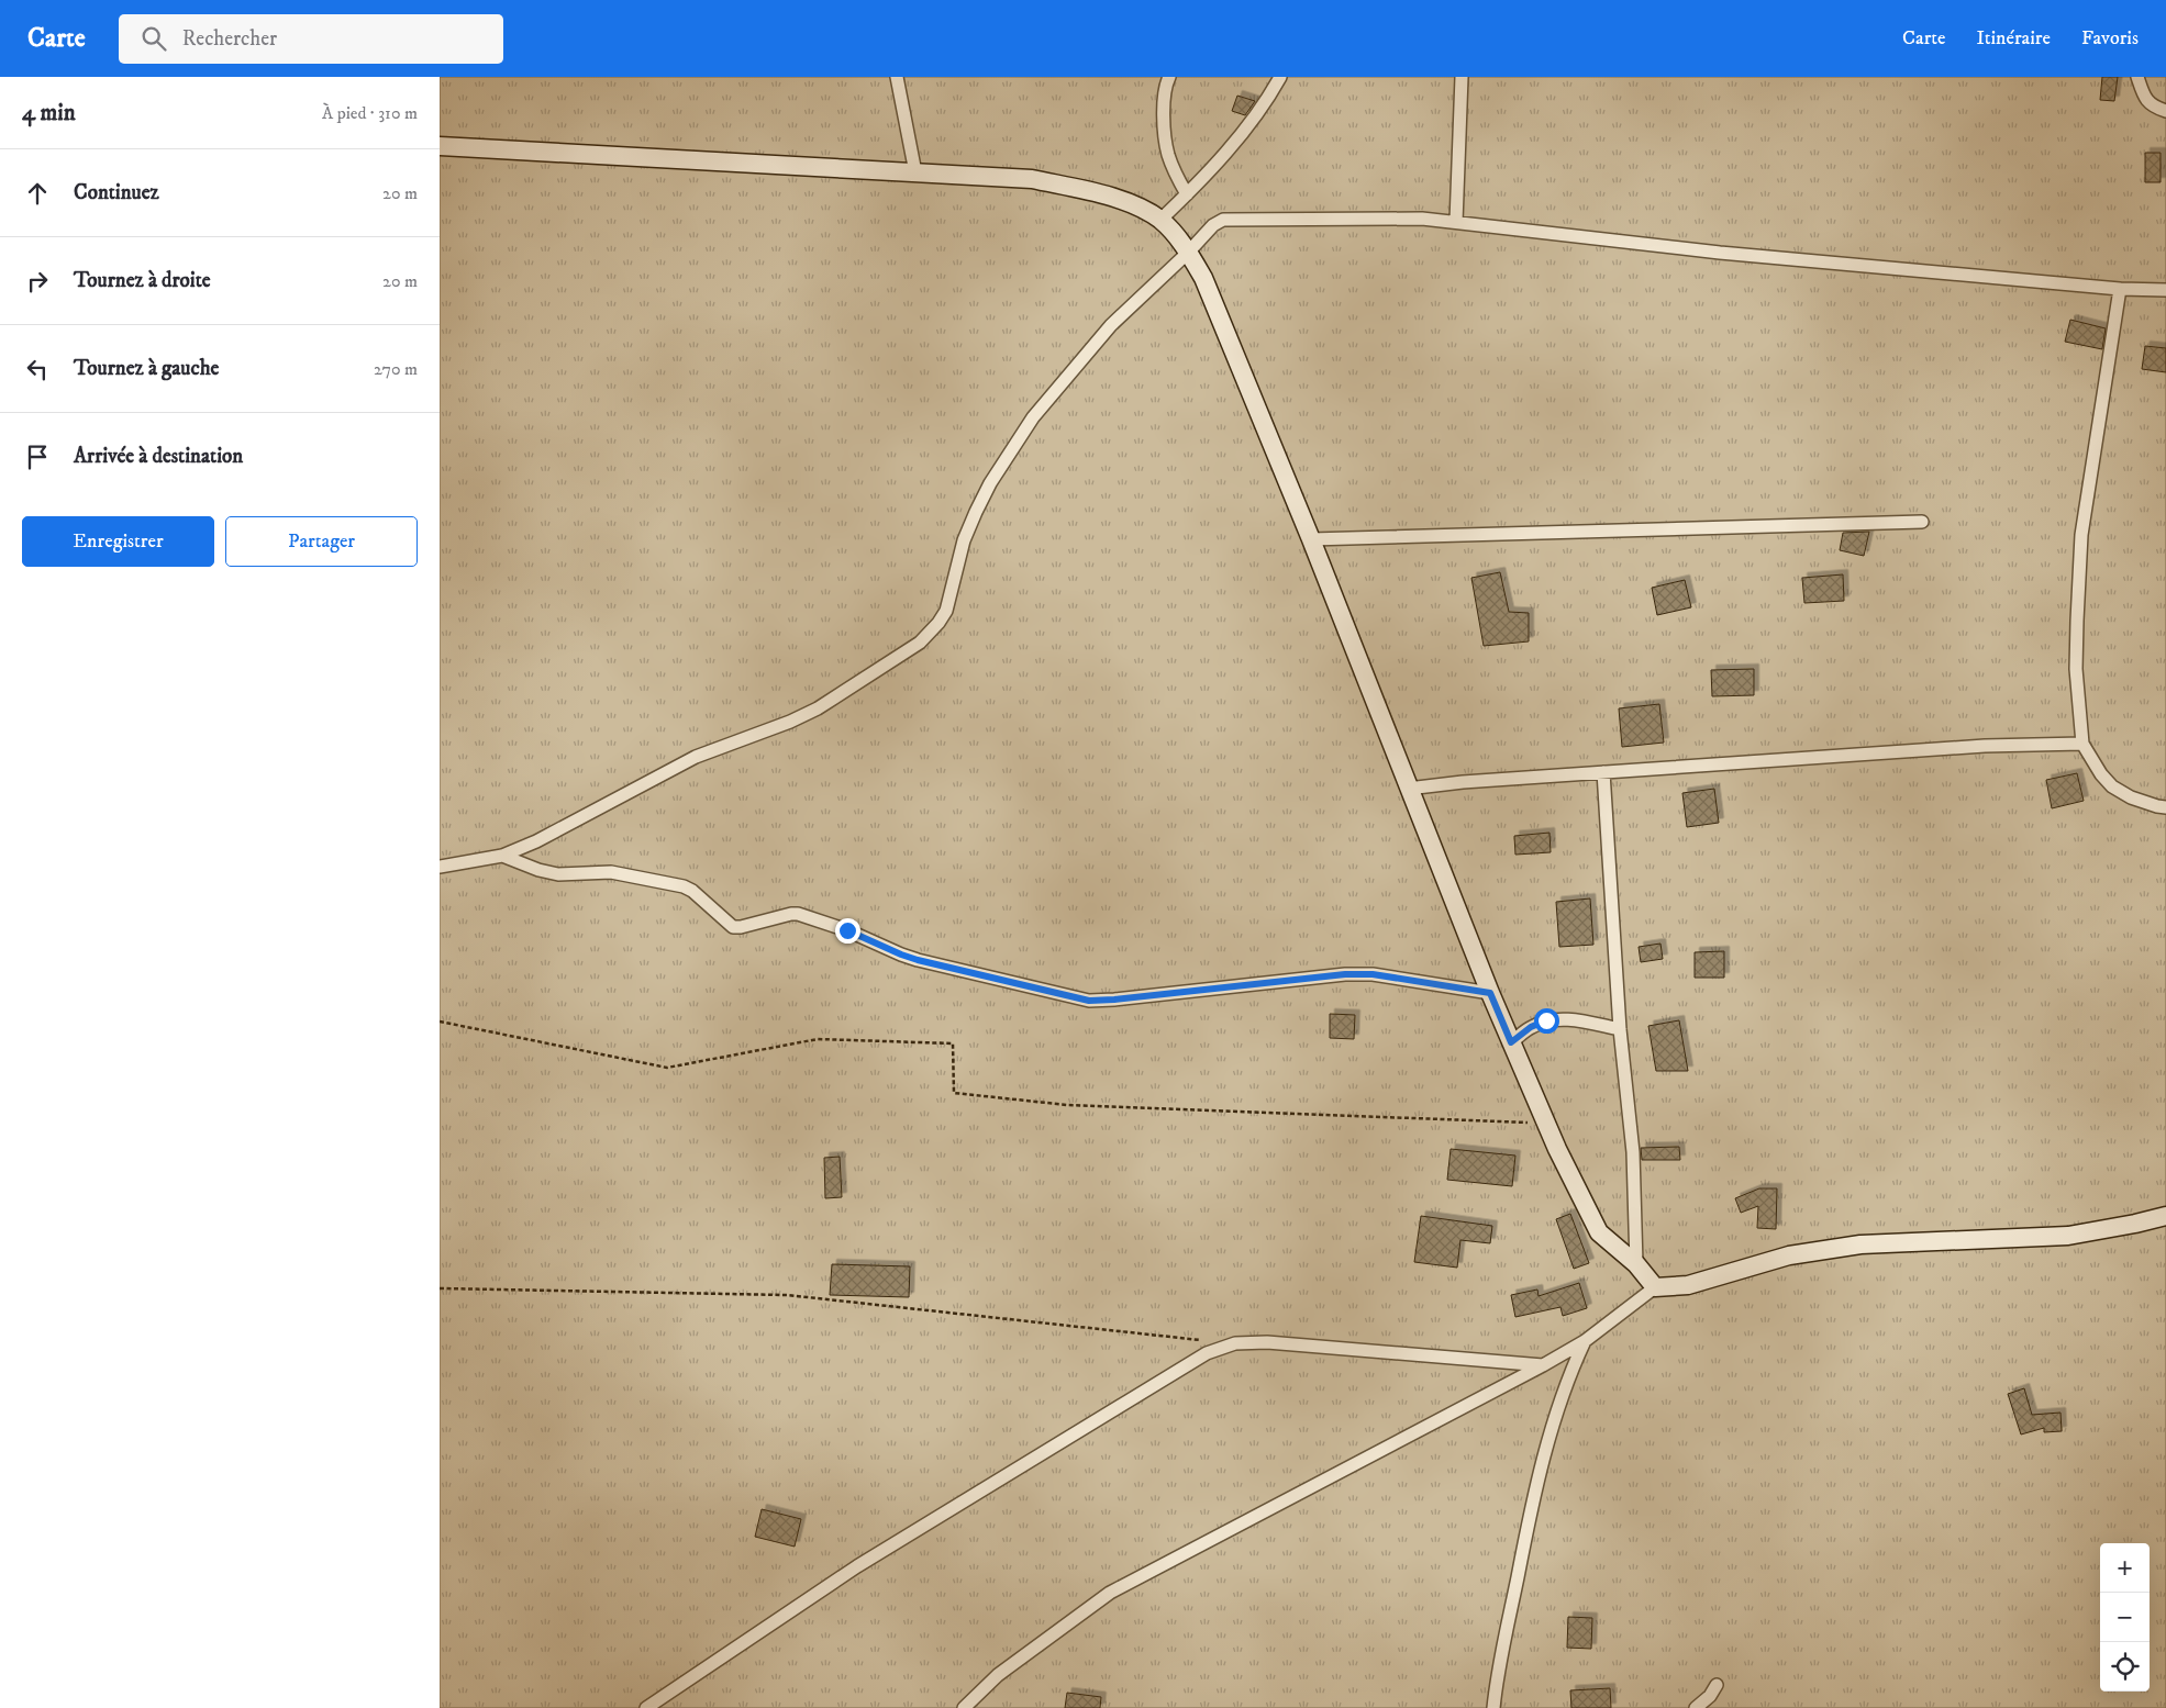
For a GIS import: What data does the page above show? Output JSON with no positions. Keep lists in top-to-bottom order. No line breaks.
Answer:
{"page":{"header":"Carte","search":"Rechercher","nav":["Carte","Itinéraire","Favoris"],"heading":["4 min","À pied · 310 m"],"list":[["Continuez","20 m"],["Tournez à droite","20 m"],["Tournez à gauche","270 m"],"Arrivée à destination"],"buttons":["Enregistrer","Partager"],"map_buttons":["+","−"]}}
